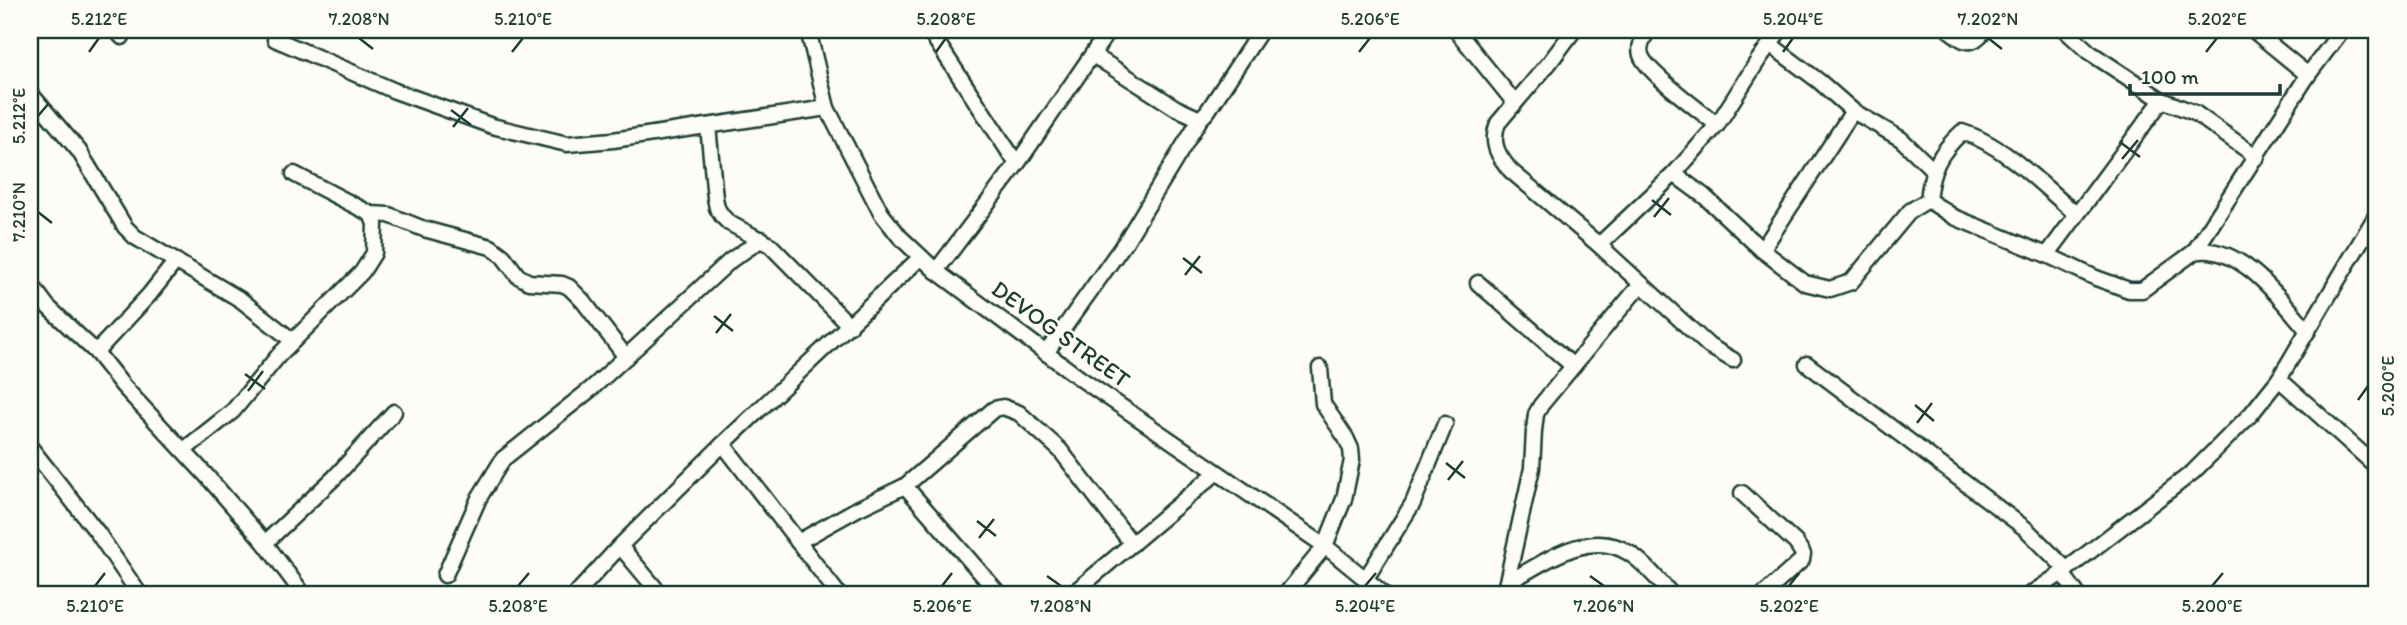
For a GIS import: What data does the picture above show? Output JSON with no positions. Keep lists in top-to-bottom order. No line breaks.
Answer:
{"streets":{"street":["DEVOG STREET"]},"scale_bar":"100 m","coordinates":["5.212°E","7.208°N","5.210°E","5.208°E","5.206°E","5.204°E","7.202°N","5.202°E","7.210°N","5.200°E","7.206°N"]}
